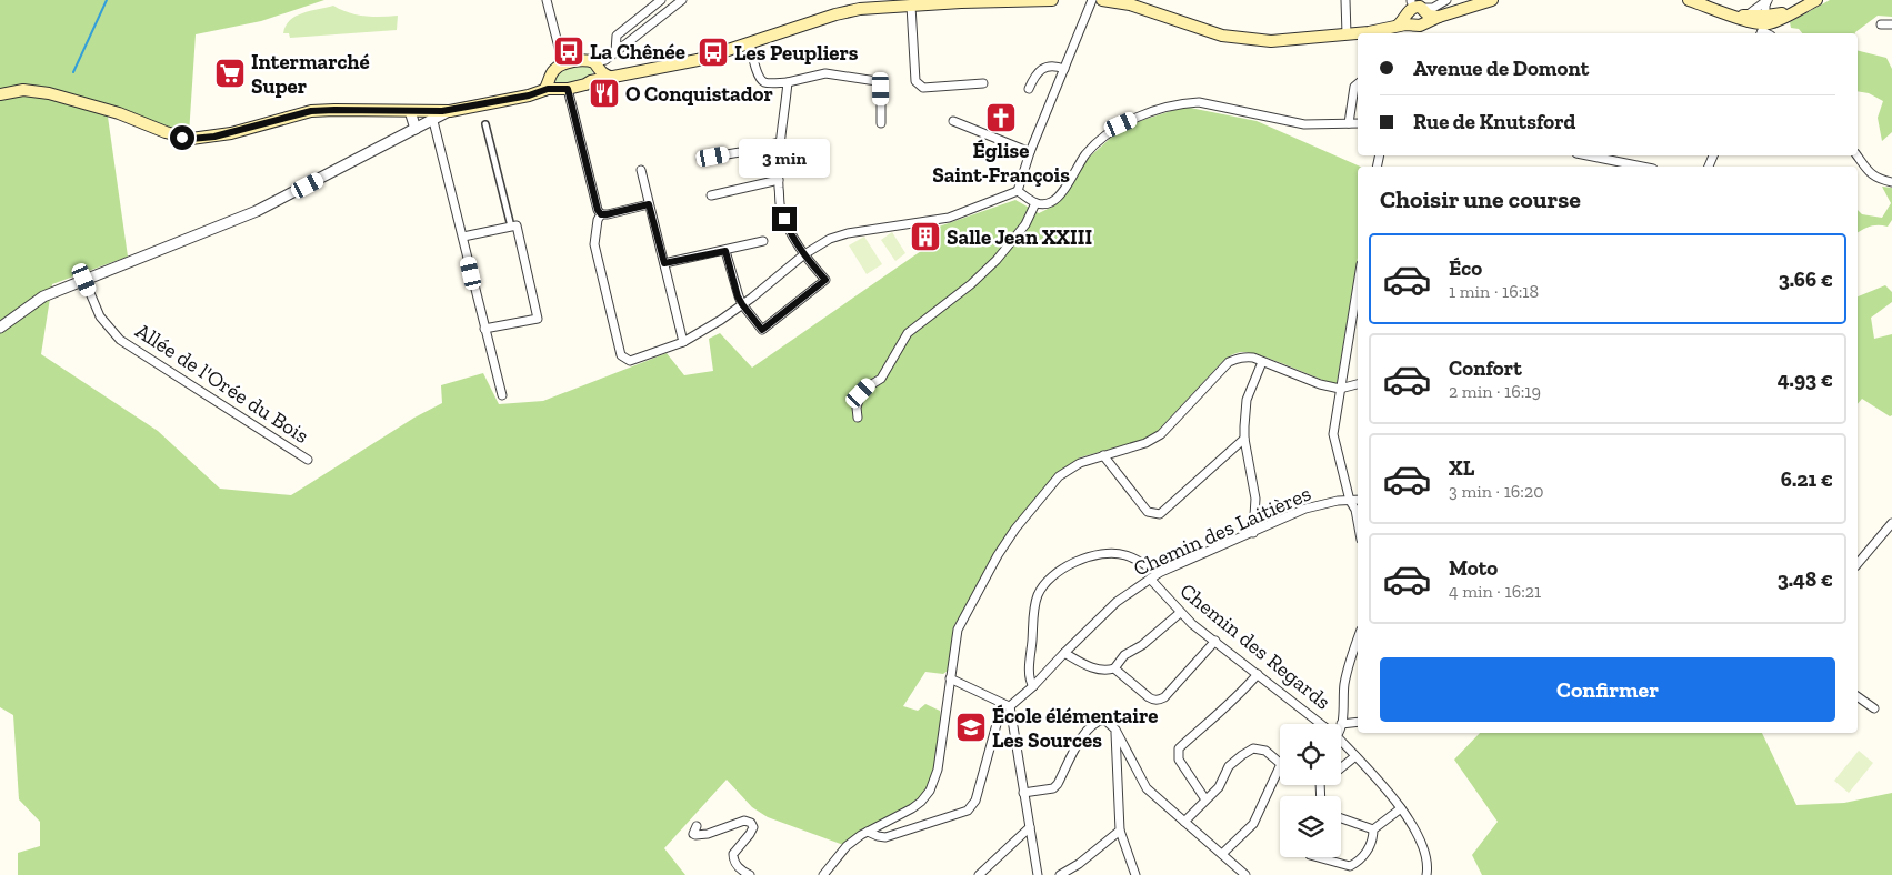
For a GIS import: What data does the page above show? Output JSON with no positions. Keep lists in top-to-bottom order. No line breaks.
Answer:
{"streets":{"street":["Allée de l'Orée du Bois","Chemin des Laitières","Chemin des Regards"]},"crossings":[["Chemin des Laitières","Chemin des Regards"]],"places":{"bus stop":["La Chênée","Les Peupliers"],"supermarket":["Intermarché Super"],"restaurant":["O Conquistador"],"church":["Église Saint-François"],"building":["Salle Jean XXIII"],"school or university":["École élémentaire Les Sources"]},"page":{"banner":["Avenue de Domont","Rue de Knutsford"],"bubble":"3 min","heading":"Choisir une course","list":[{"name":"Éco","note":"1 min · 16:18","value":"3.66 €"},{"name":"Confort","note":"2 min · 16:19","value":"4.93 €"},{"name":"XL","note":"3 min · 16:20","value":"6.21 €"},{"name":"Moto","note":"4 min · 16:21","value":"3.48 €"}],"buttons":"Confirmer"}}
